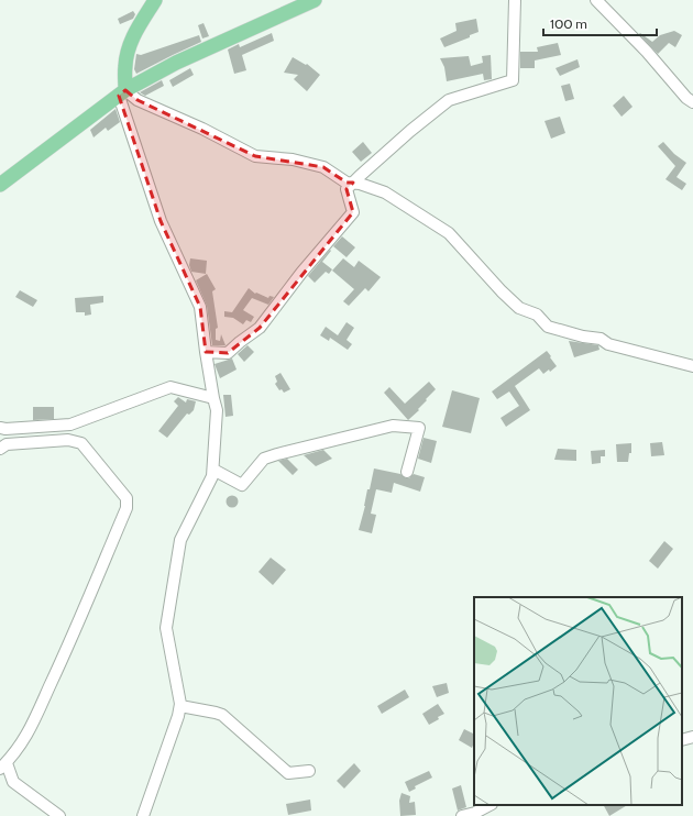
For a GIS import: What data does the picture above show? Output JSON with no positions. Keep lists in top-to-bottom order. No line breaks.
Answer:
{"scale_bar":"100 m"}
